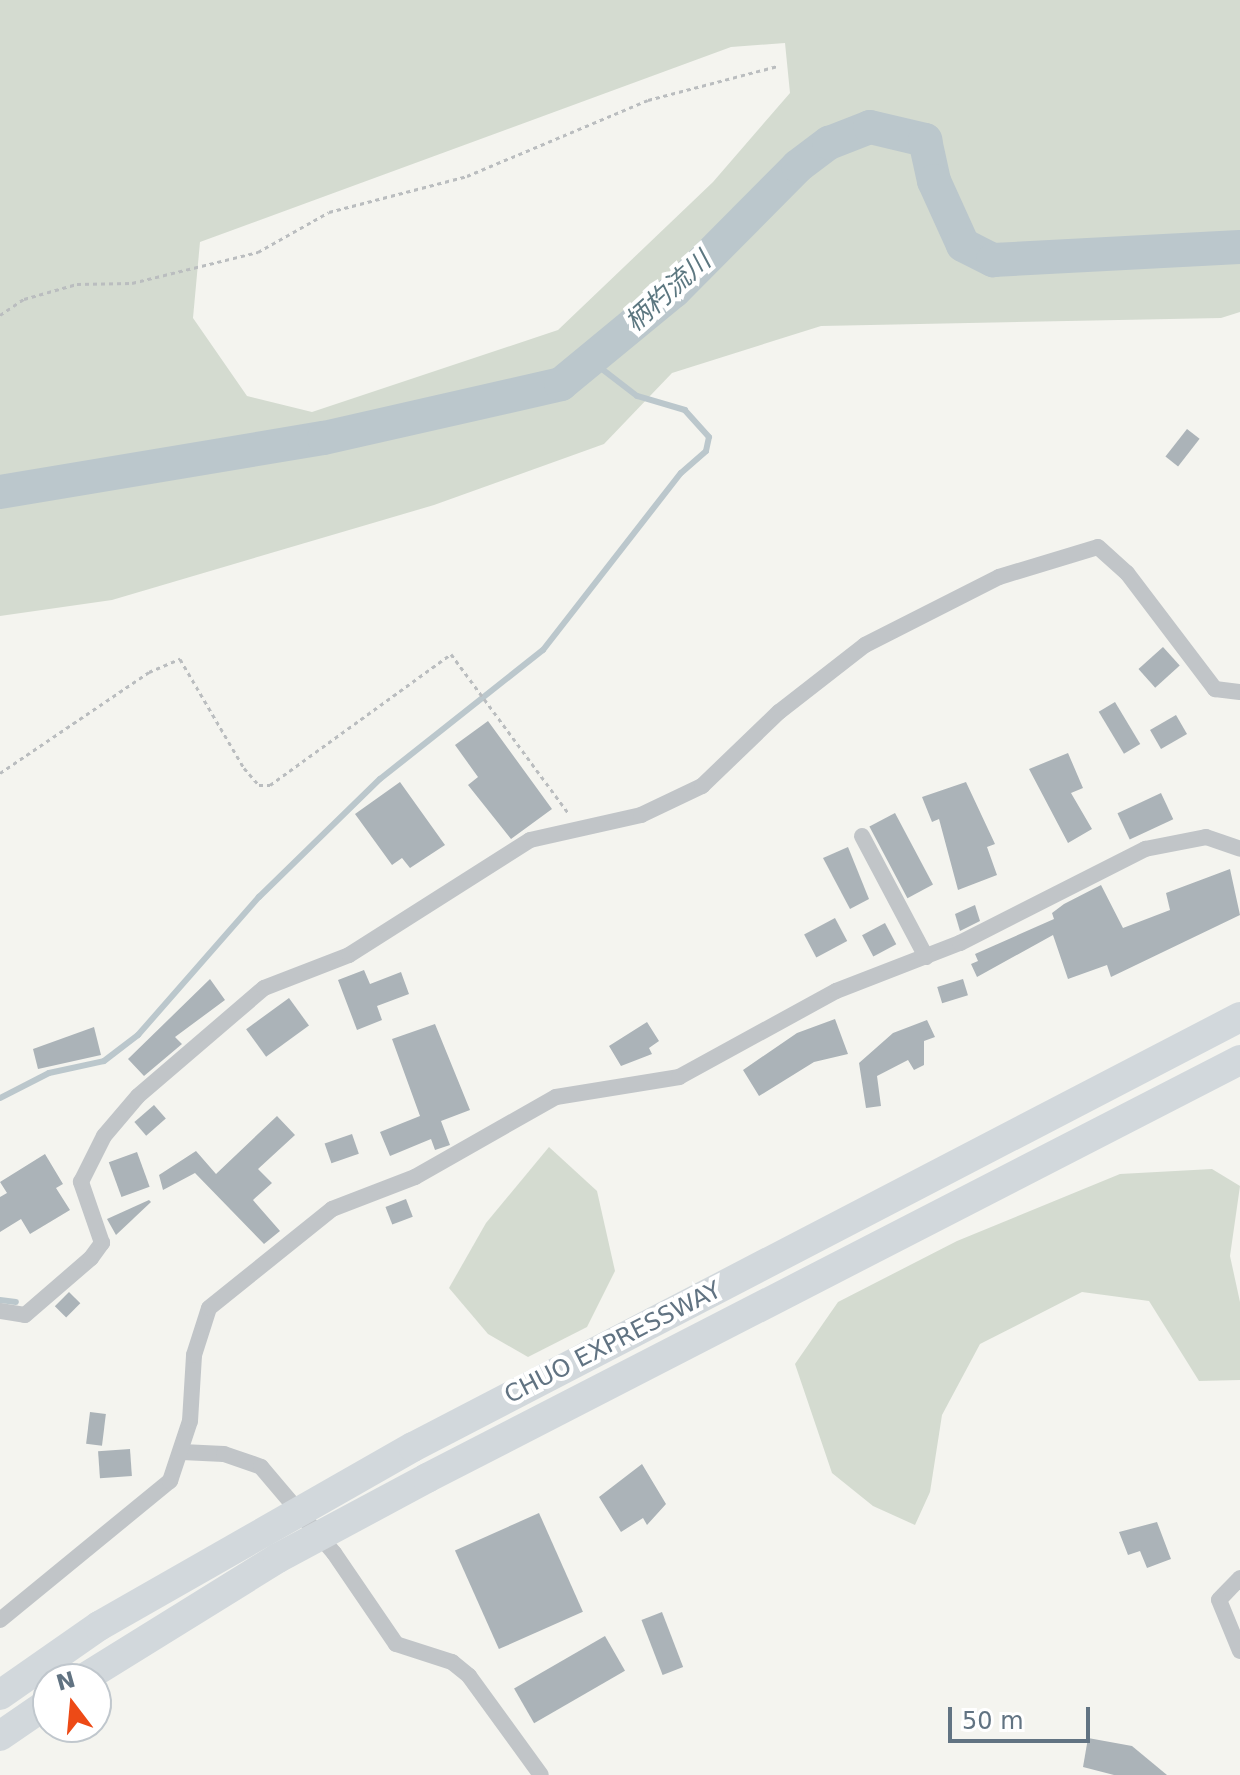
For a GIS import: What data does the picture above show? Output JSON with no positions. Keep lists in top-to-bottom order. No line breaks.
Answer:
{"streets":{"highway":["CHUO EXPRESSWAY"]},"water":["柄杓流川"],"scale_bar":"50 m","north":"top"}
